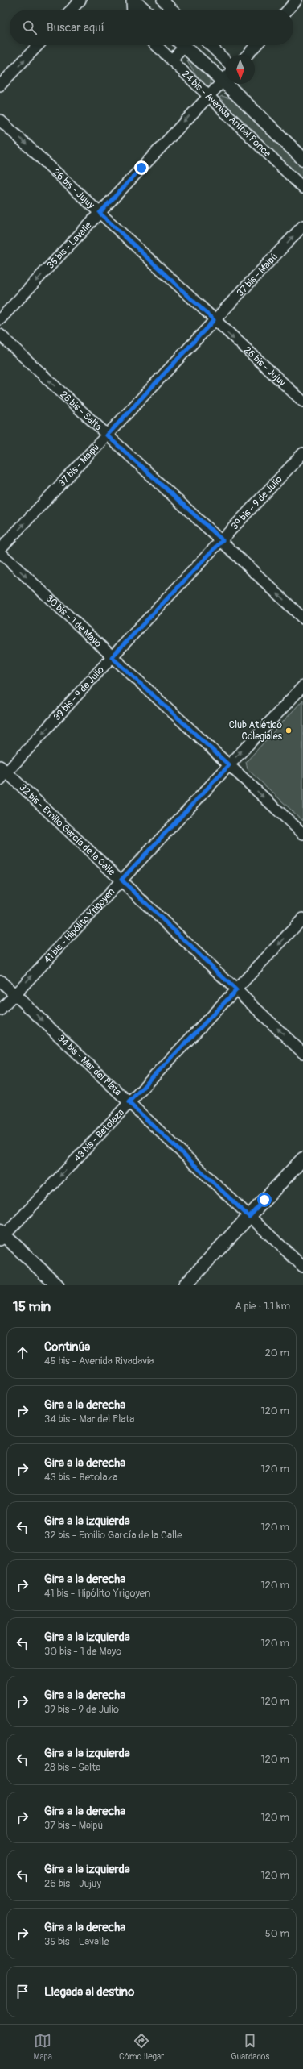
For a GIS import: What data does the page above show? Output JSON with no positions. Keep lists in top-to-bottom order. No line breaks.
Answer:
{"streets":{"main road":["24 bis - Avenida Aníbal Ponce"],"street":["26 bis - Jujuy","35 bis - Lavalle","37 bis - Maipú","28 bis - Salta","39 bis - 9 de Julio","30 bis - 1 de Mayo","32 bis - Emilio García de la Calle","41 bis - Hipólito Yrigoyen","34 bis - Mar del Plata","43 bis - Betolaza"]},"crossings":[["24 bis - Avenida Aníbal Ponce","35 bis - Lavalle"],["26 bis - Jujuy","35 bis - Lavalle"],["26 bis - Jujuy","37 bis - Maipú"],["37 bis - Maipú","28 bis - Salta"],["28 bis - Salta","39 bis - 9 de Julio"],["39 bis - 9 de Julio","30 bis - 1 de Mayo"],["39 bis - 9 de Julio","32 bis - Emilio García de la Calle"],["30 bis - 1 de Mayo","41 bis - Hipólito Yrigoyen"],["32 bis - Emilio García de la Calle","41 bis - Hipólito Yrigoyen"],["32 bis - Emilio García de la Calle","43 bis - Betolaza"],["41 bis - Hipólito Yrigoyen","34 bis - Mar del Plata"],["34 bis - Mar del Plata","43 bis - Betolaza"]],"one_way":["26 bis - Jujuy","35 bis - Lavalle","37 bis - Maipú","28 bis - Salta","39 bis - 9 de Julio","30 bis - 1 de Mayo","41 bis - Hipólito Yrigoyen","34 bis - Mar del Plata","43 bis - Betolaza"],"places":["Club Atlético Colegiales"],"north":"bottom","page":{"search":"Buscar aquí","heading":["15 min","A pie · 1.1 km"],"list":[["Continúa","45 bis - Avenida Rivadavia","20 m"],["Gira a la derecha","34 bis - Mar del Plata","120 m"],["Gira a la derecha","43 bis - Betolaza","120 m"],["Gira a la izquierda","32 bis - Emilio García de la Calle","120 m"],["Gira a la derecha","41 bis - Hipólito Yrigoyen","120 m"],["Gira a la izquierda","30 bis - 1 de Mayo","120 m"],["Gira a la derecha","39 bis - 9 de Julio","120 m"],["Gira a la izquierda","28 bis - Salta","120 m"],["Gira a la derecha","37 bis - Maipú","120 m"],["Gira a la izquierda","26 bis - Jujuy","120 m"],["Gira a la derecha","35 bis - Lavalle","50 m"],"Llegada al destino"],"nav":["Mapa","Cómo llegar","Guardados"]}}
